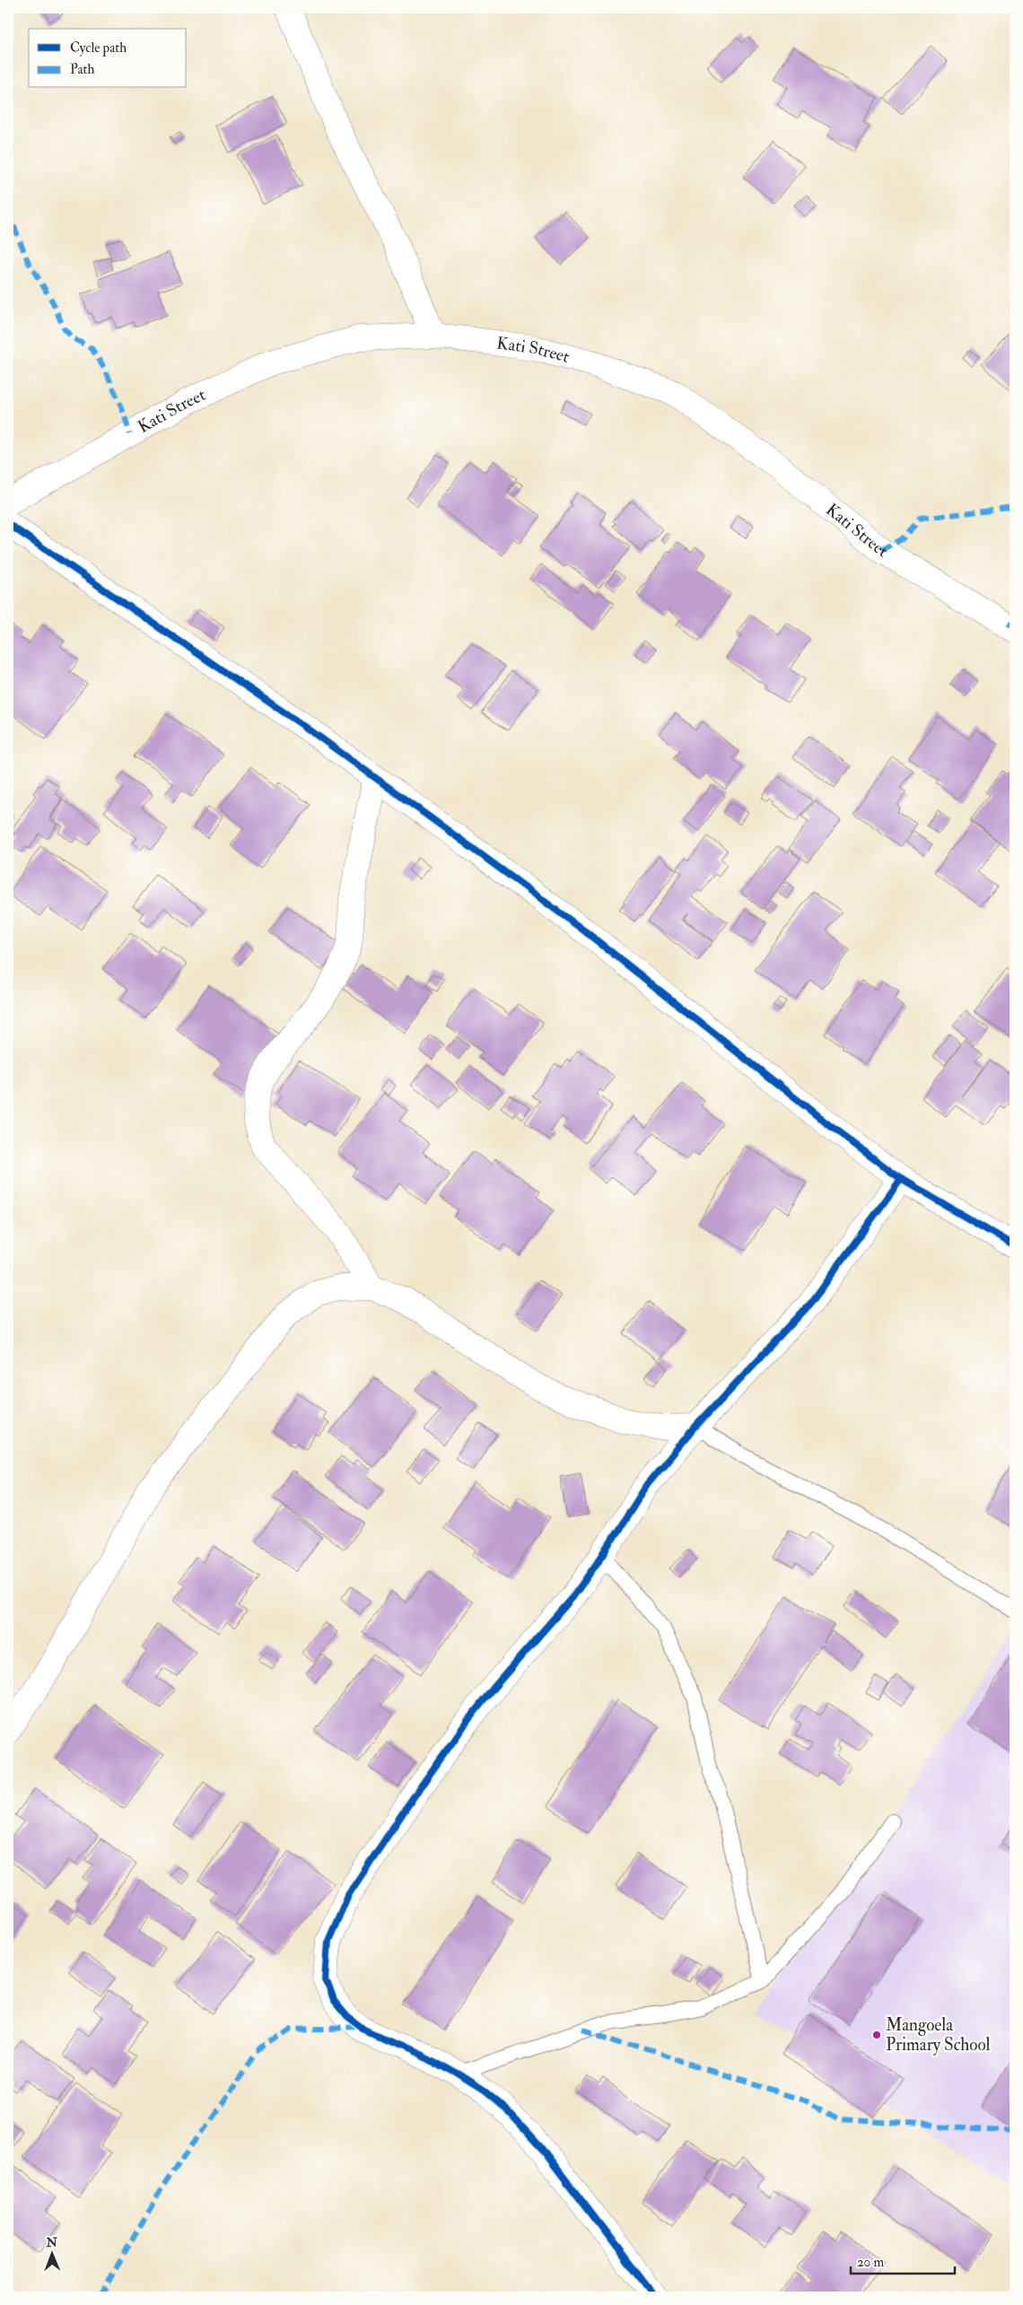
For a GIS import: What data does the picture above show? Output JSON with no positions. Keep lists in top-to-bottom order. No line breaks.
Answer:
{"streets":{"street":["Kati Street"]},"places":["Mangoela Primary School"],"legend":["Cycle path","Path"],"scale_bar":"20 m","north":"top"}
